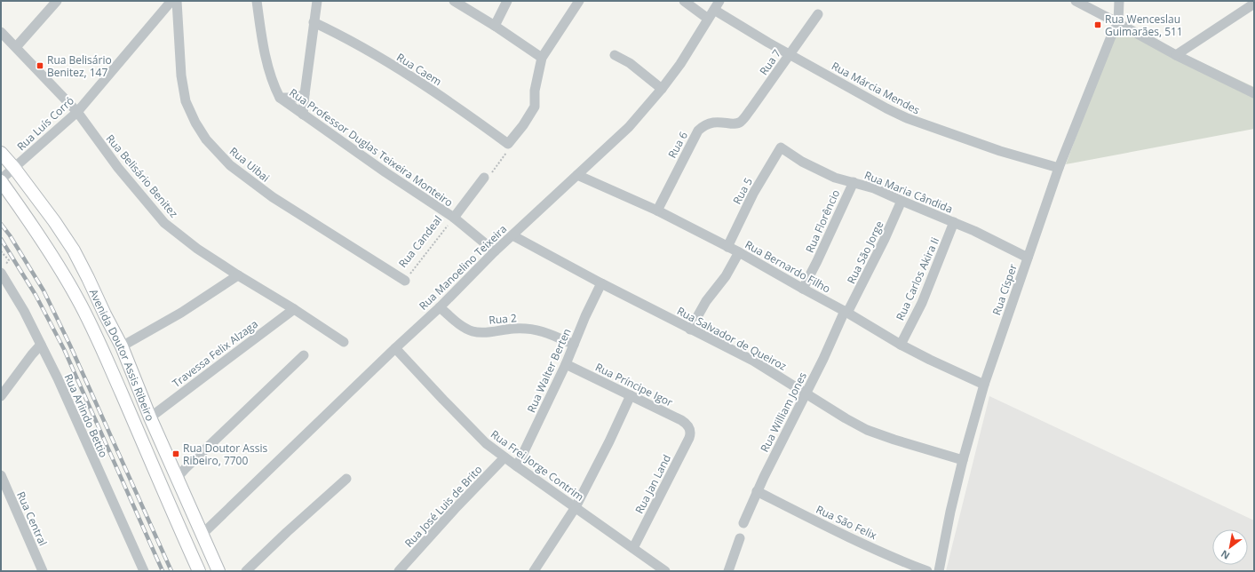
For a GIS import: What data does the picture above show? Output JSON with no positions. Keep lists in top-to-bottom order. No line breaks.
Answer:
{"streets":{"main road":["Avenida Doutor Assis Ribeiro"],"street":["Rua 7","Rua Caem","Rua Márcia Mendes","Rua Luís Corró","Rua 6","Rua Professor Duglas Teixeira Monteiro","Rua Uibai","Rua Belisário Benitez","Rua 5","Rua Maria Cândida","Rua Florêncio","Rua São Jorge","Rua Bernardo Filho","Rua Manoelino Teixeira","Rua Carlos Akira Ii","Rua Císper","Rua 2","Rua Salvador de Queiroz","Travessa Felix Alzaga","Rua Walter Berten","Rua Príncipe Igor","Rua William Jones","Rua Arlindo Bettio","Rua Frei Jorge Contrim","Rua Jan Land","Rua José Luis de Brito","Rua Central","Rua São Felix"],"path":["Rua Candeal"]},"crossings":[["Rua 7","Rua Márcia Mendes"],["Rua 7","Rua 6"],["Rua Márcia Mendes","Rua Manoelino Teixeira"],["Rua Márcia Mendes","Rua Císper"],["Rua Luís Corró","Rua Belisário Benitez"],["Rua Luís Corró","Avenida Doutor Assis Ribeiro"],["Rua 6","Rua Bernardo Filho"],["Rua Professor Duglas Teixeira Monteiro","Rua Candeal"],["Rua Professor Duglas Teixeira Monteiro","Rua Manoelino Teixeira"],["Rua Uibai","Rua Candeal"],["Rua Belisário Benitez","Travessa Felix Alzaga"],["Rua 5","Rua Maria Cândida"],["Rua 5","Rua Bernardo Filho"],["Rua Maria Cândida","Rua Florêncio"],["Rua Maria Cândida","Rua São Jorge"],["Rua Maria Cândida","Rua Carlos Akira Ii"],["Rua Maria Cândida","Rua Císper"],["Rua Florêncio","Rua Bernardo Filho"],["Rua São Jorge","Rua Bernardo Filho"],["Rua São Jorge","Rua William Jones"],["Rua Bernardo Filho","Rua Manoelino Teixeira"],["Rua Bernardo Filho","Rua Carlos Akira Ii"],["Rua Bernardo Filho","Rua Císper"],["Rua Bernardo Filho","Rua William Jones"],["Rua Manoelino Teixeira","Rua 2"],["Rua Manoelino Teixeira","Rua Salvador de Queiroz"],["Rua Manoelino Teixeira","Avenida Doutor Assis Ribeiro"],["Rua Manoelino Teixeira","Rua Frei Jorge Contrim"],["Rua Císper","Rua Salvador de Queiroz"],["Rua 2","Rua Walter Berten"],["Rua Salvador de Queiroz","Rua Walter Berten"],["Rua Salvador de Queiroz","Rua William Jones"],["Travessa Felix Alzaga","Avenida Doutor Assis Ribeiro"],["Rua Walter Berten","Rua Príncipe Igor"],["Rua Walter Berten","Rua Frei Jorge Contrim"],["Rua Príncipe Igor","Rua Jan Land"],["Rua William Jones","Rua São Felix"],["Rua Frei Jorge Contrim","Rua Jan Land"],["Rua Frei Jorge Contrim","Rua José Luis de Brito"]],"places":{"transit":["Rua Wenceslau Guimarães, 511","Rua Belisário Benitez, 147","Rua Doutor Assis Ribeiro, 7700"]},"north":"bottom left"}
